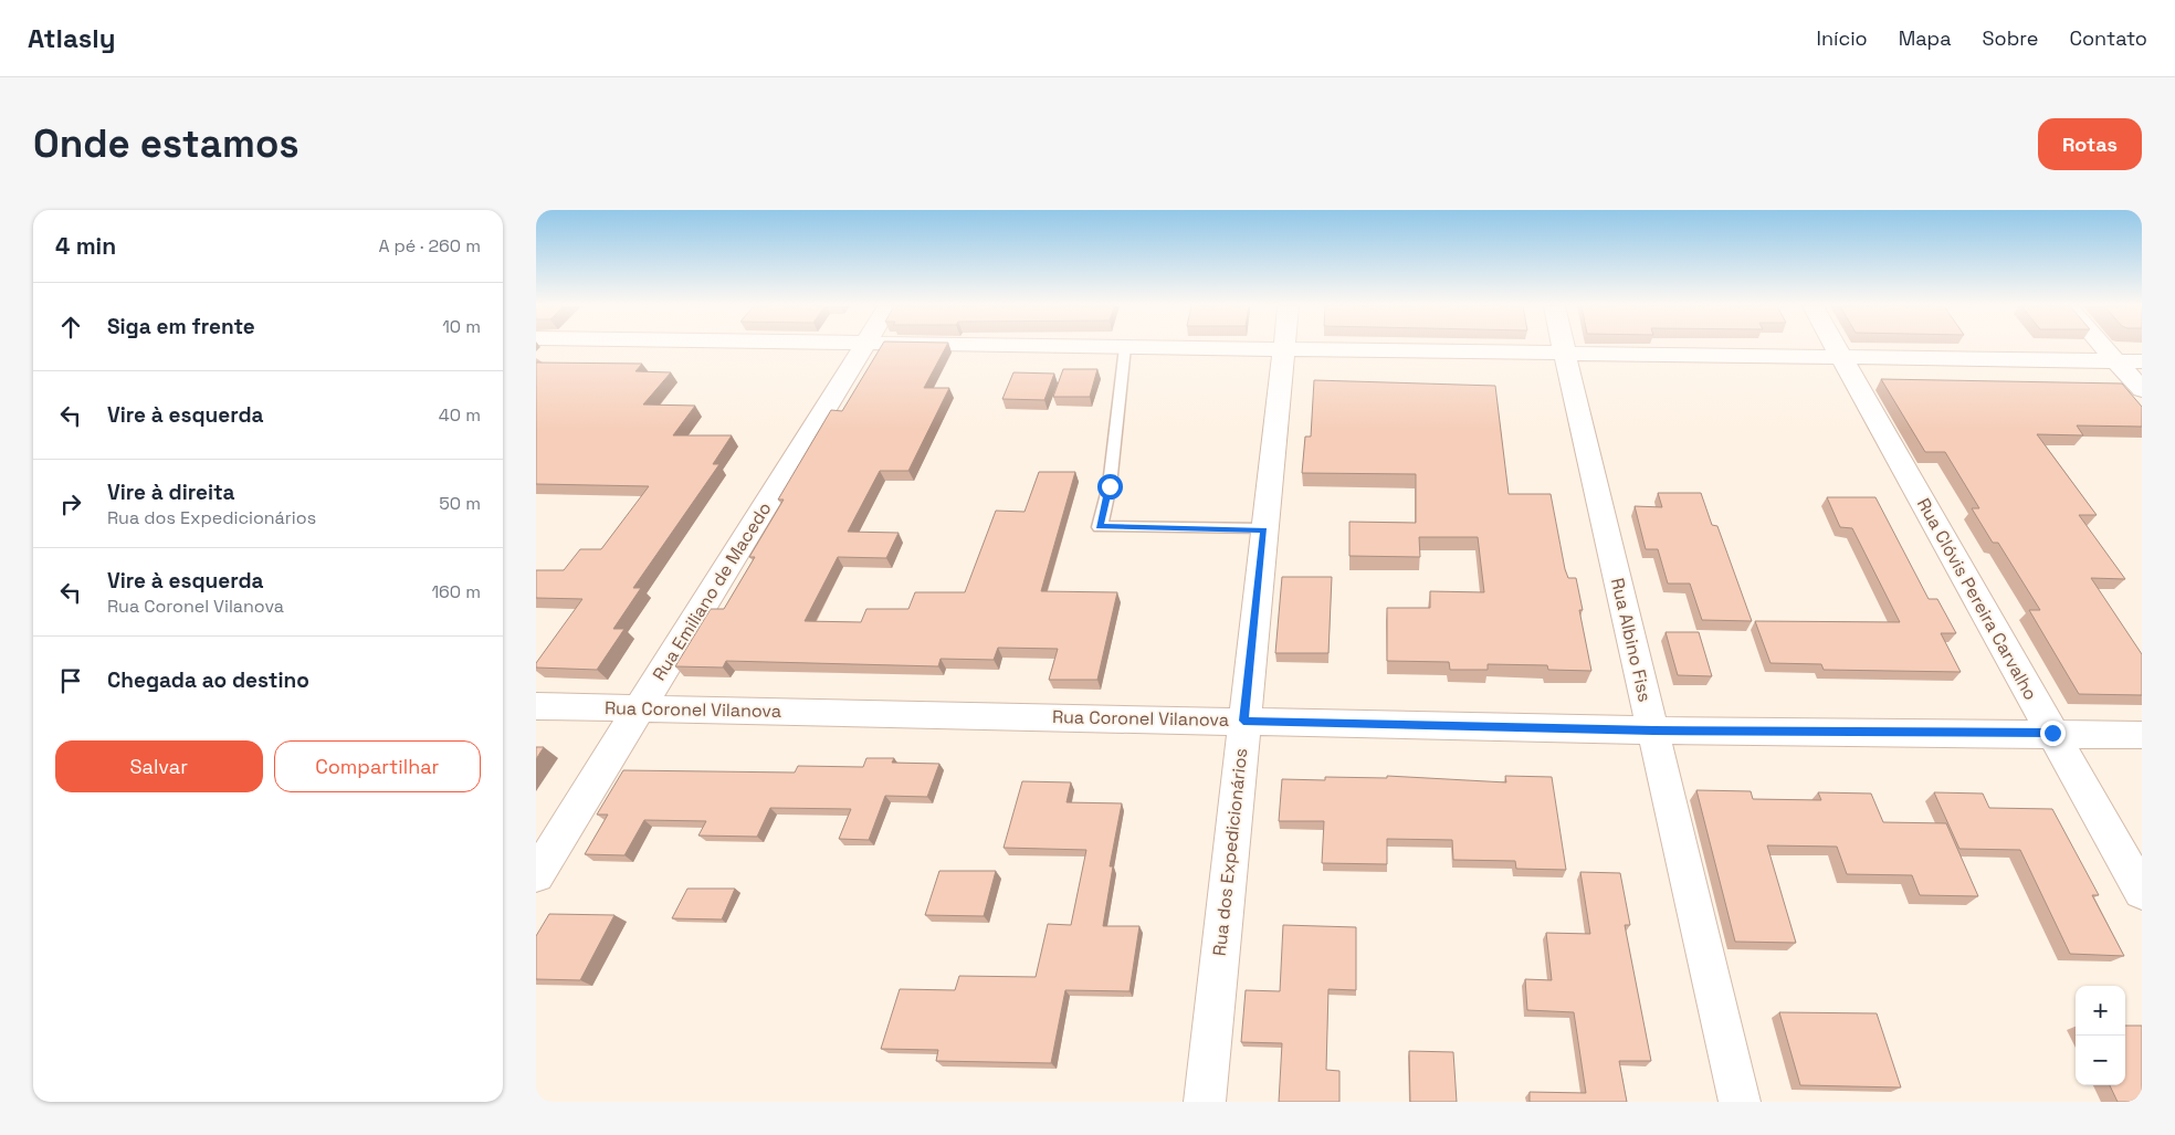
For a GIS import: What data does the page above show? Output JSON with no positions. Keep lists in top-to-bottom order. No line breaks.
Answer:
{"streets":{"street":["Rua Emiliano de Macedo","Rua Clóvis Pereira Carvalho","Rua Albino Fiss","Rua Coronel Vilanova","Rua dos Expedicionários"]},"crossings":[["Rua Emiliano de Macedo","Rua Coronel Vilanova"],["Rua Clóvis Pereira Carvalho","Rua Coronel Vilanova"],["Rua Albino Fiss","Rua Coronel Vilanova"],["Rua Coronel Vilanova","Rua dos Expedicionários"]],"page":{"header":"Atlasly","nav":["Início","Mapa","Sobre","Contato"],"buttons":["Rotas",["Salvar","Compartilhar"]],"title":"Onde estamos","heading":["4 min","A pé · 260 m"],"list":[["Siga em frente","10 m"],["Vire à esquerda","40 m"],["Vire à direita","Rua dos Expedicionários","50 m"],["Vire à esquerda","Rua Coronel Vilanova","160 m"],"Chegada ao destino"],"map_buttons":["+","−"]}}
